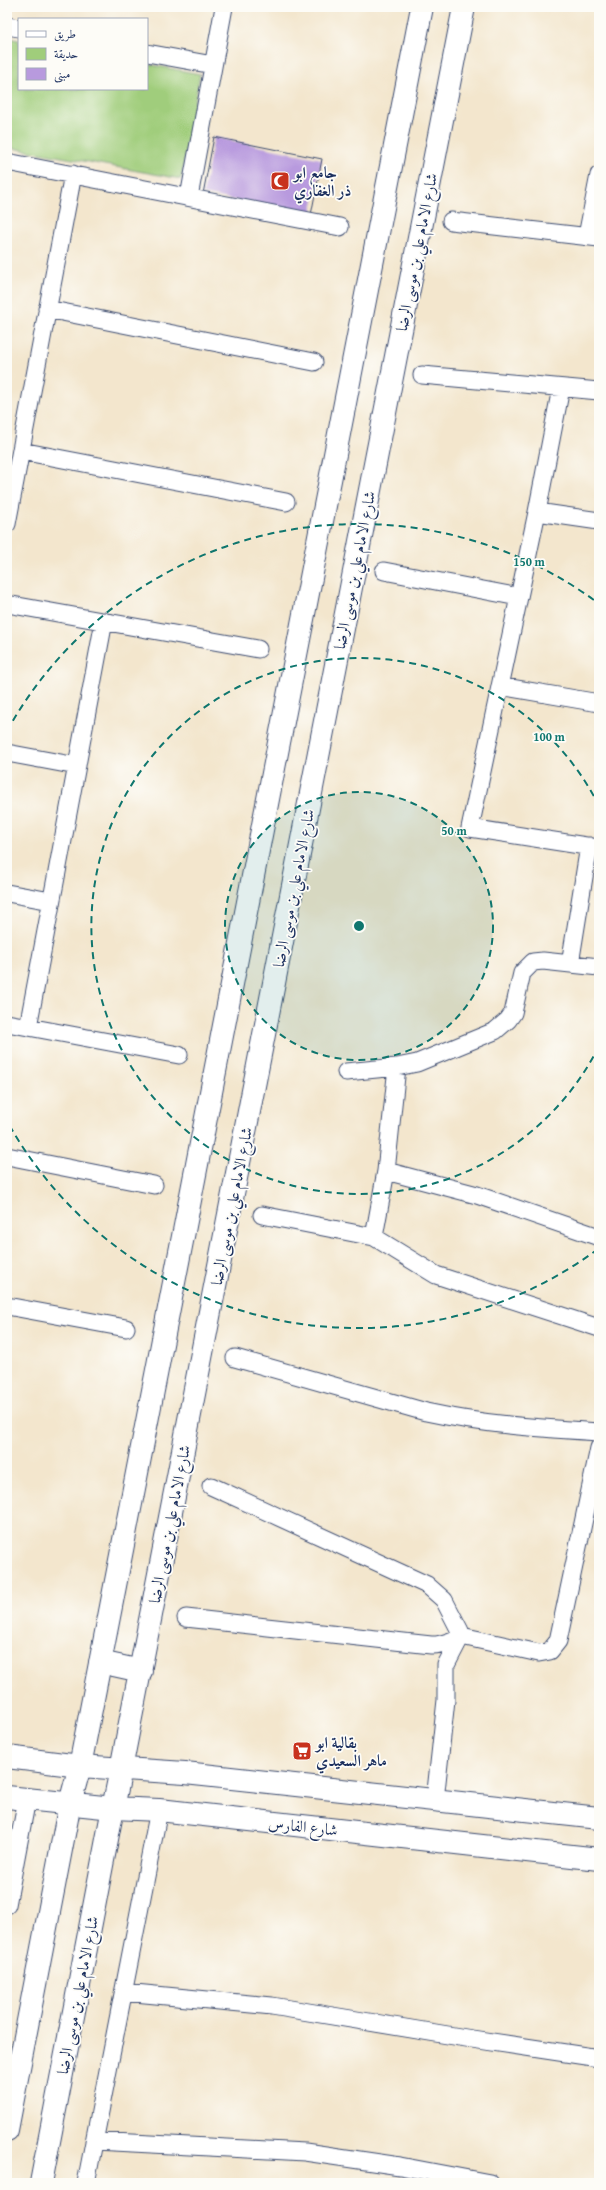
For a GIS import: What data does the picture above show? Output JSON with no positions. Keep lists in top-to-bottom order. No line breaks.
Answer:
{"streets":{"main road":["شارع الامام علي بن موسى الرضا","شارع الفارس"]},"crossings":[["شارع الامام علي بن موسى الرضا","شارع الفارس"]],"places":{"mosque":["جامع ابو ذر الغفاري"],"supermarket":["بقالية ابو ماهر السعيدي"]},"legend":["طريق","حديقة","مبنى"],"rings":["150 m","100 m","50 m"]}
